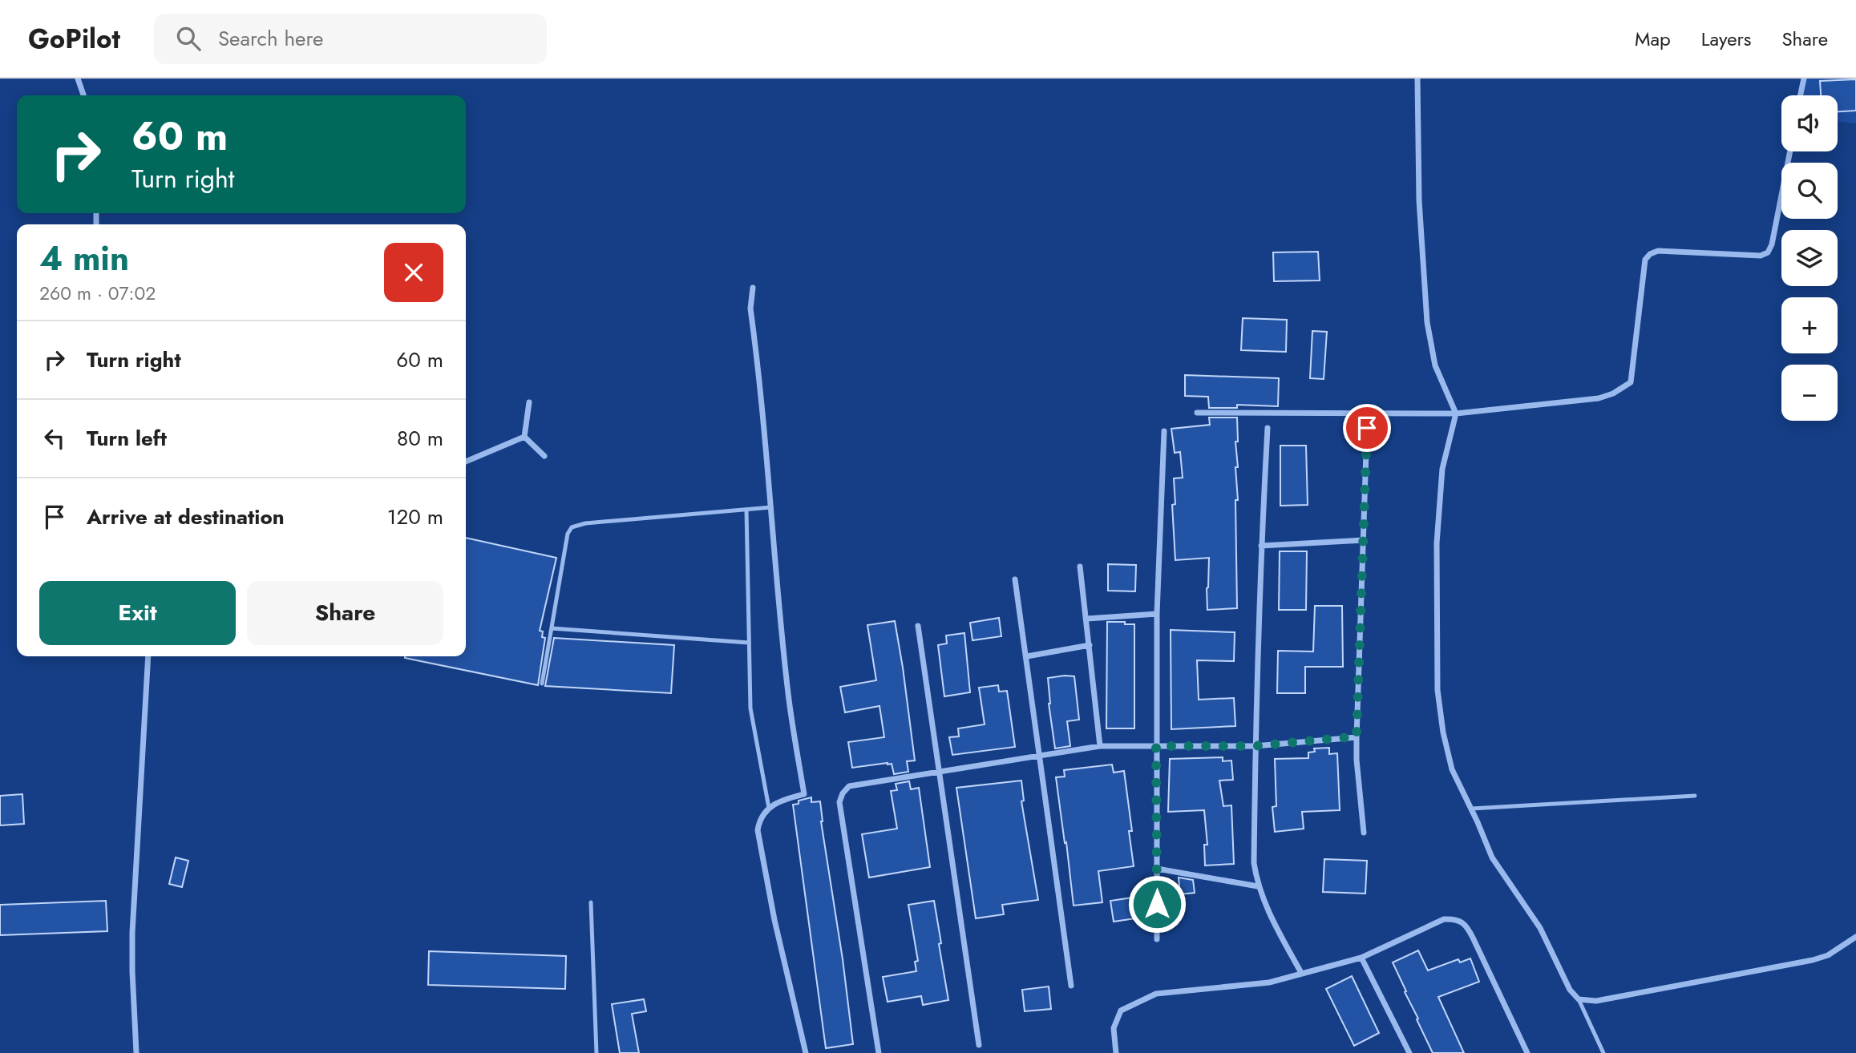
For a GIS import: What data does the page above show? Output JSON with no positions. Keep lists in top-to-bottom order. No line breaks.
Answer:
{"page":{"header":"GoPilot","search":"Search here","nav":["Map","Layers","Share"],"map_buttons":["+","−"],"turn":["60 m","Turn right"],"heading":["4 min","260 m · 07:02"],"list":[{"name":"Turn right","value":"60 m"},{"name":"Turn left","value":"80 m"},{"name":"Arrive at destination","value":"120 m"}],"buttons":["Exit","Share"]}}
